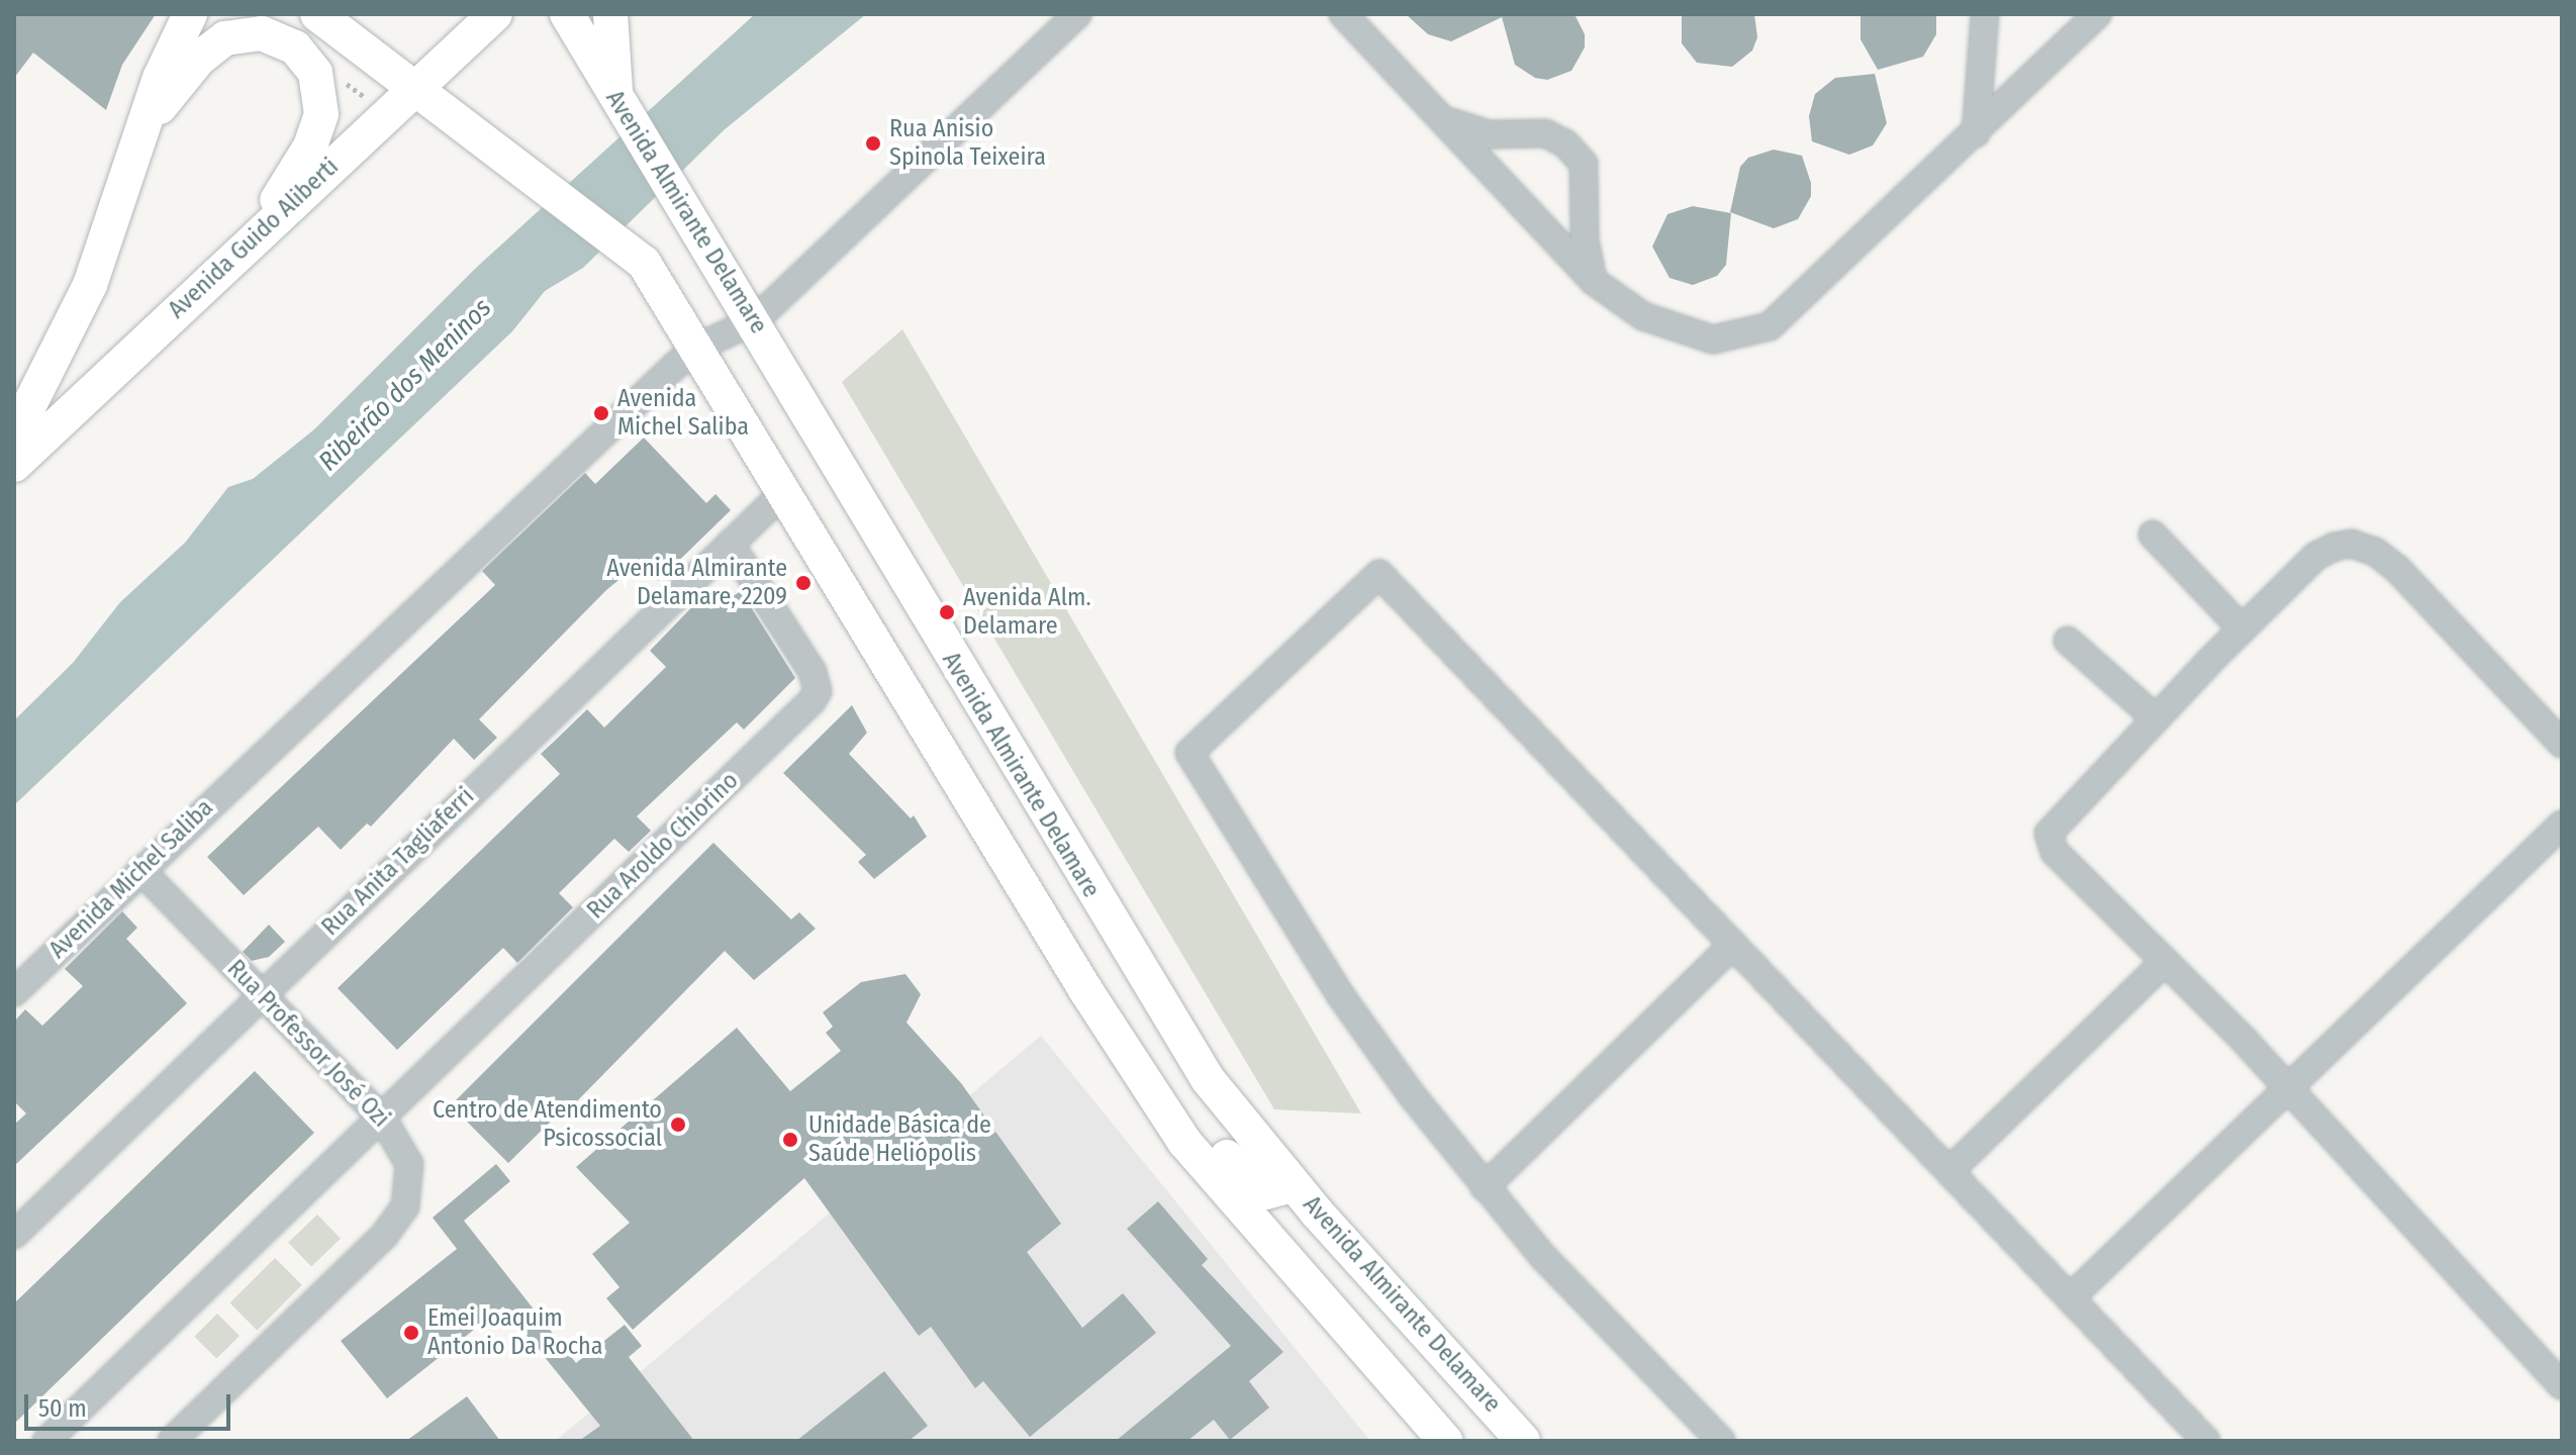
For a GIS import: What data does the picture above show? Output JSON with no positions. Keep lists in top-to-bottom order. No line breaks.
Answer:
{"streets":{"main road":["Avenida Almirante Delamare","Avenida Guido Aliberti"],"street":["Rua Aroldo Chiorino","Rua Anita Tagliaferri","Avenida Michel Saliba","Rua Professor José Ozi"]},"crossings":[["Avenida Almirante Delamare","Avenida Michel Saliba"],["Rua Aroldo Chiorino","Rua Anita Tagliaferri"],["Rua Aroldo Chiorino","Rua Professor José Ozi"],["Rua Anita Tagliaferri","Rua Professor José Ozi"],["Avenida Michel Saliba","Rua Professor José Ozi"]],"water":["Ribeirão dos Meninos"],"places":["Rua Anisio Spinola Teixeira","Avenida Michel Saliba","Avenida Almirante Delamare, 2209","Avenida Alm. Delamare","Centro de Atendimento Psicossocial","Unidade Básica de Saúde Heliópolis","Emei Joaquim Antonio Da Rocha"],"scale_bar":"50 m"}
